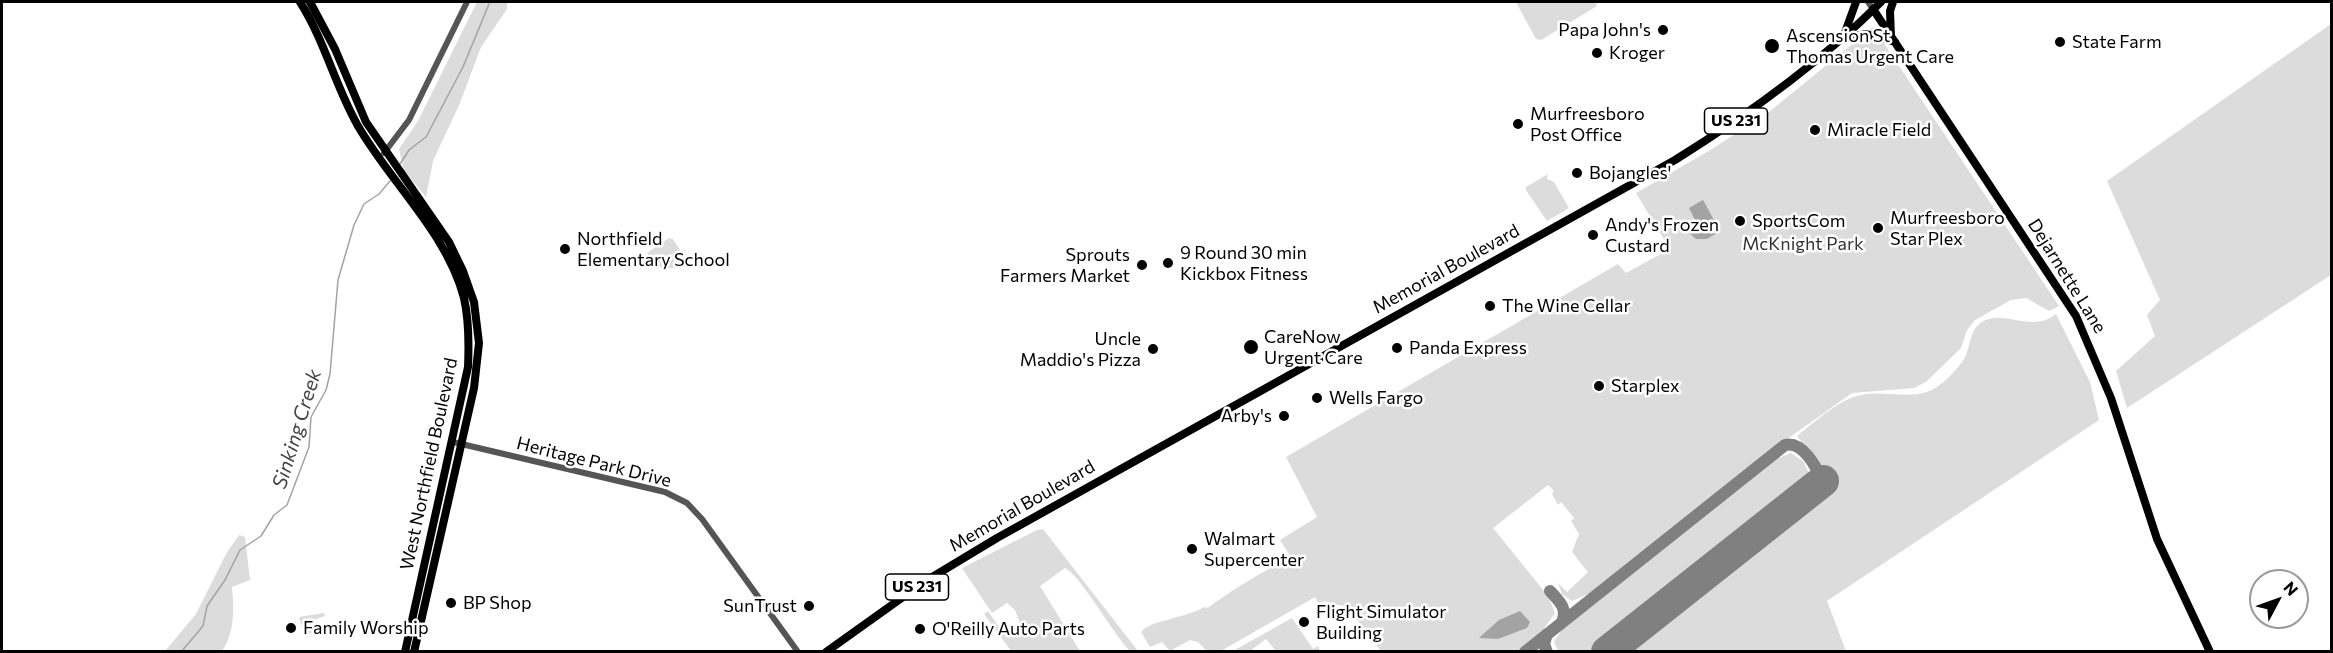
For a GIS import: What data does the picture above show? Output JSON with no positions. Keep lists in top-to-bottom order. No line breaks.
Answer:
{"streets":{"main road":["US 231","Memorial Boulevard","Dejarnette Lane","West Northfield Boulevard"],"street":["Heritage Park Drive"]},"crossings":[["Memorial Boulevard","Dejarnette Lane"],["Heritage Park Drive","West Northfield Boulevard"]],"water":["Sinking Creek"],"parks":["McKnight Park"],"places":["Papa John's","State Farm","Ascension St Thomas Urgent Care","Kroger","Murfreesboro Post Office","Miracle Field","Bojangles'","SportsCom","Murfreesboro Star Plex","Andy's Frozen Custard","Northfield Elementary School","9 Round 30 min Kickbox Fitness","Sprouts Farmers Market","The Wine Cellar","CareNow Urgent Care","Panda Express","Uncle Maddio's Pizza","Starplex","Wells Fargo","Arby's","Walmart Supercenter","BP Shop","SunTrust","Flight Simulator Building","Family Worship","O'Reilly Auto Parts"],"north":"top right"}
